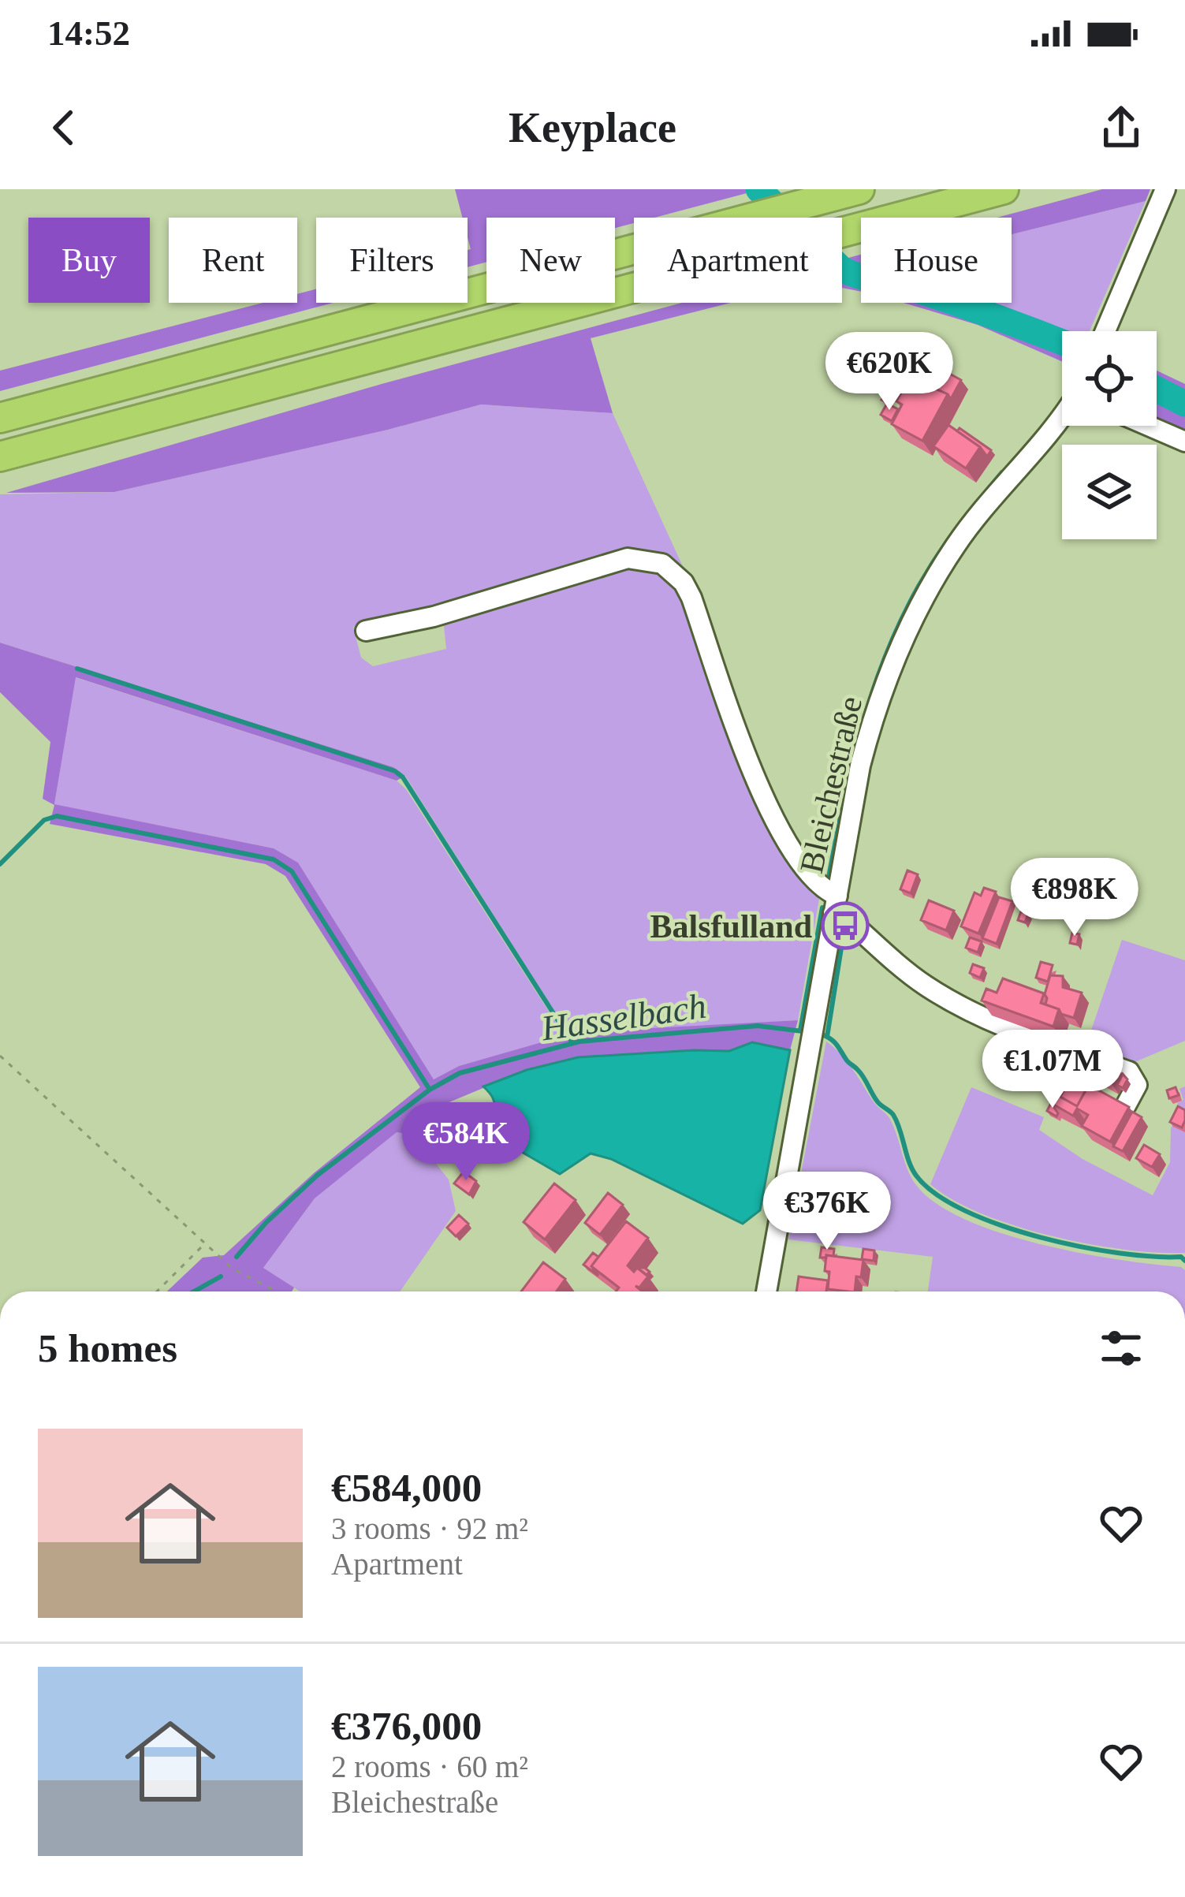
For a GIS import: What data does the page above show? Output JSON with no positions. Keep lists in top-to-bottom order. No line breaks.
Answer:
{"streets":{"street":["Bleichestraße"]},"water":["Hasselbach"],"places":{"bus stop":["Balsfulland"]},"page":{"status":"14:52","header":"Keyplace","chip":["Buy","Rent","Filters","New","Apartment","House"],"price":["€620K","€898K","€1.07M","€584K","€376K"],"heading":"5 homes","list":[{"name":"€584,000","note":"3 rooms · 92 m² · Apartment"},{"name":"€376,000","note":"2 rooms · 60 m² · Bleichestraße"}]}}
